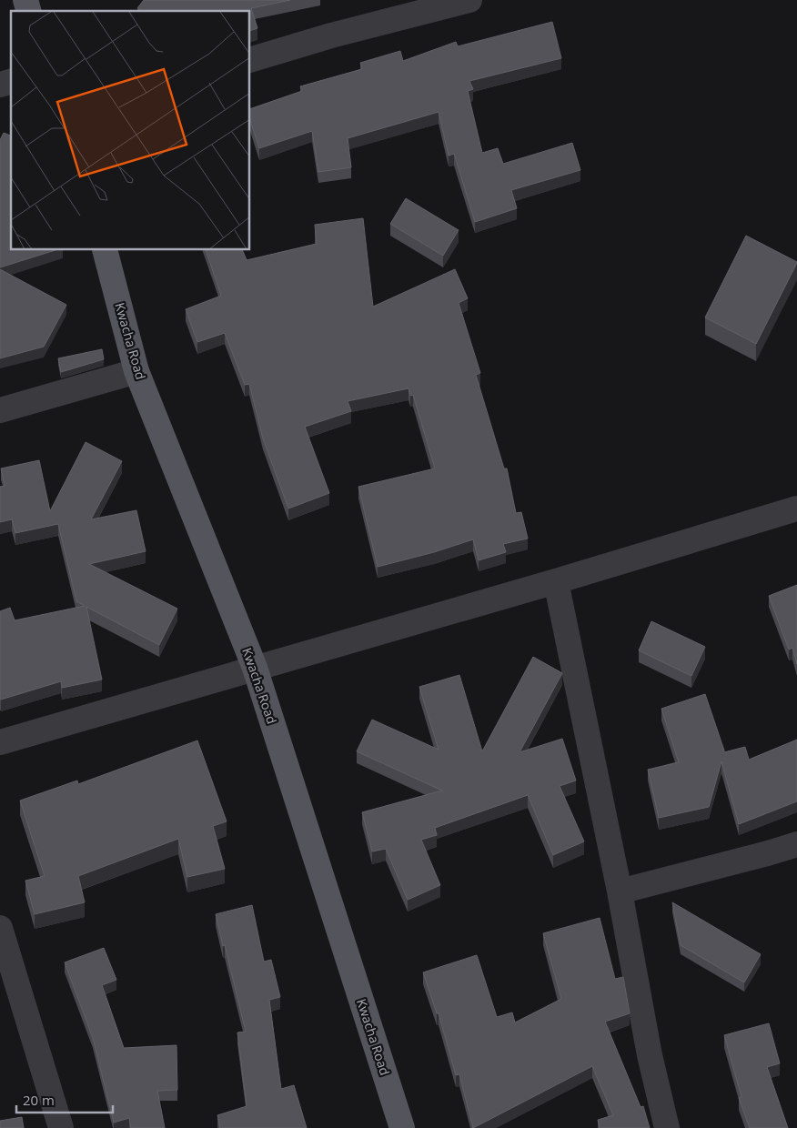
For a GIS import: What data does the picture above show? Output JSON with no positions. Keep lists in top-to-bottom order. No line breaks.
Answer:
{"streets":{"main road":["Kwacha Road"]},"scale_bar":"20 m"}
